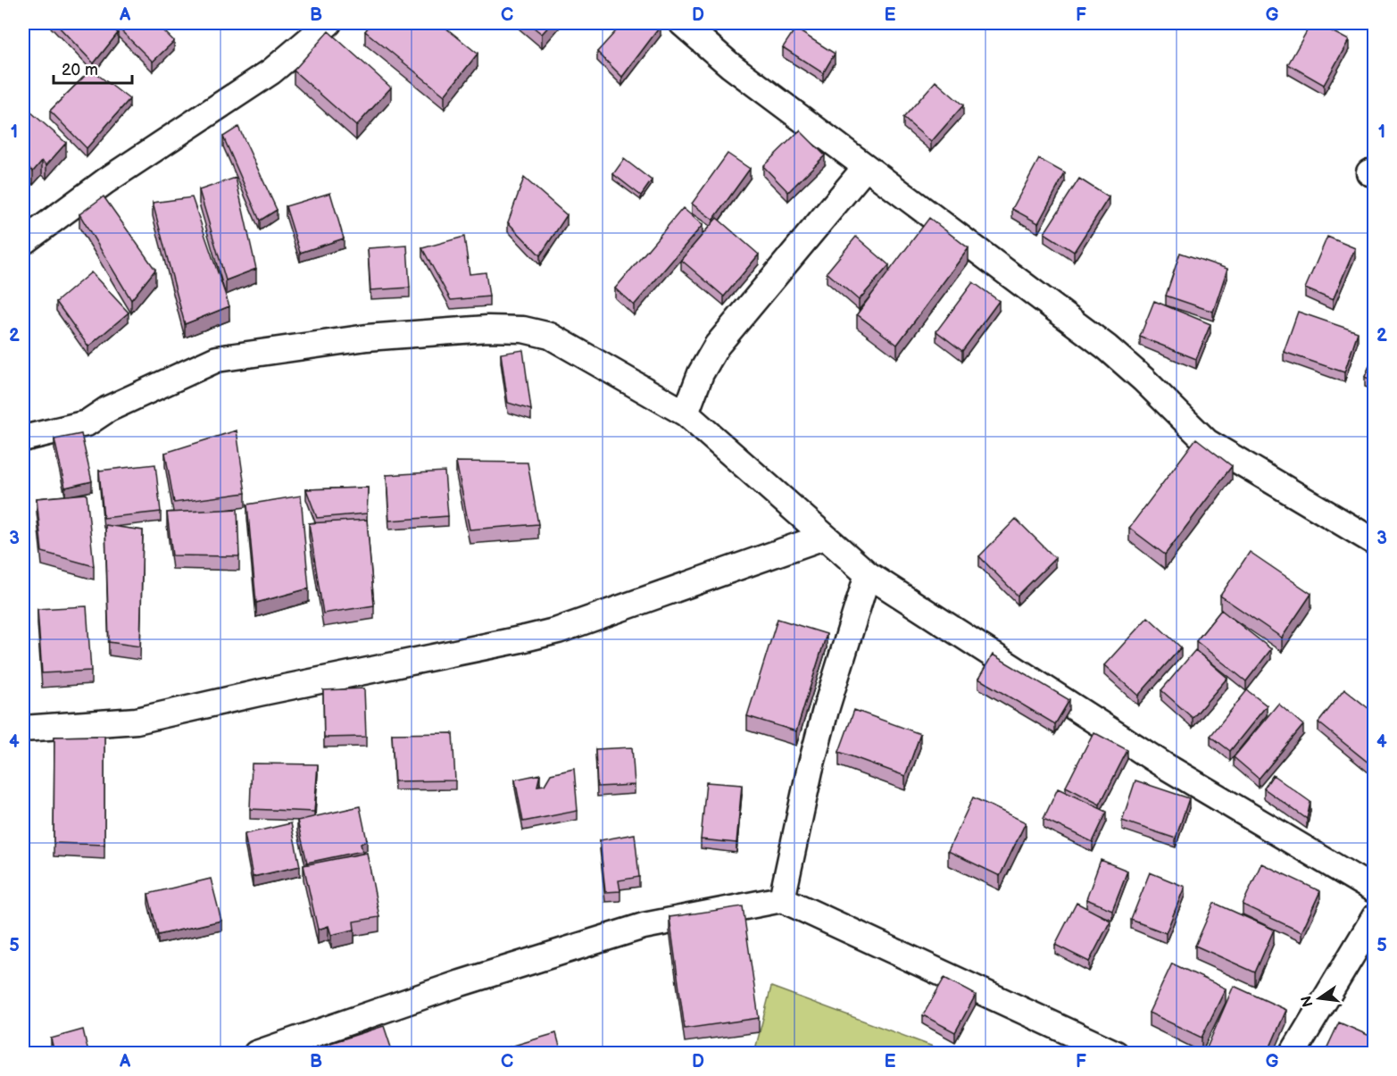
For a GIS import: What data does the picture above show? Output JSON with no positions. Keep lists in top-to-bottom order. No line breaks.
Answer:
{"scale_bar":"20 m","north":"left","grid":{"columns":["A","B","C","D","E","F","G"],"rows":["1","2","3","4","5"]}}
